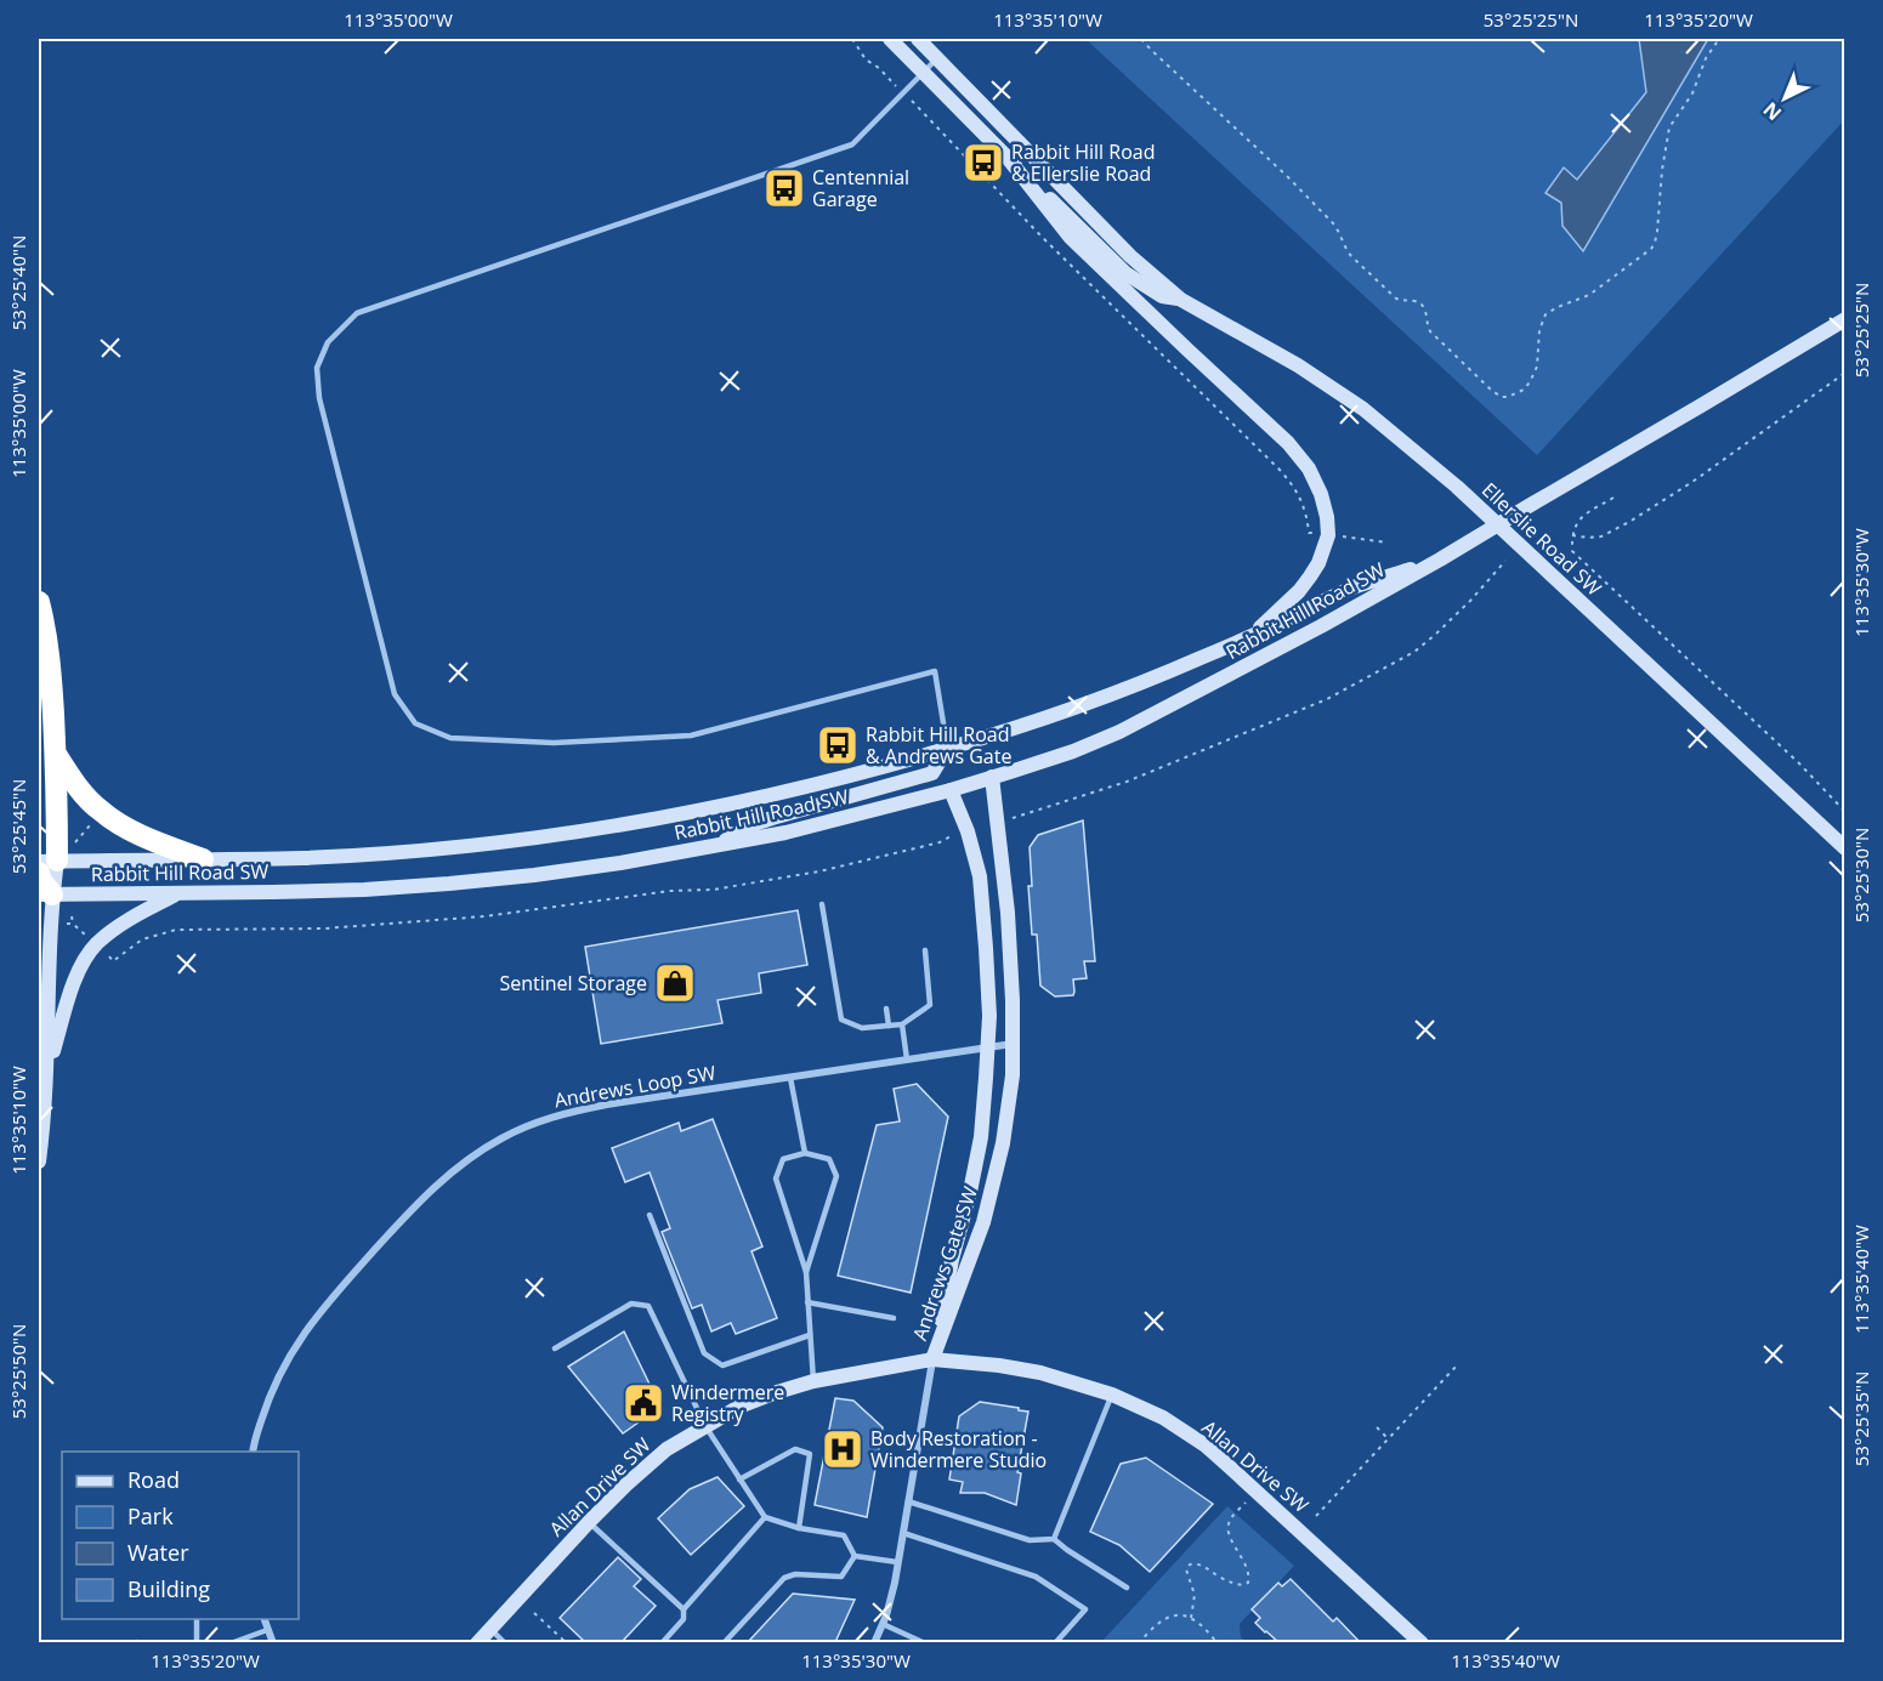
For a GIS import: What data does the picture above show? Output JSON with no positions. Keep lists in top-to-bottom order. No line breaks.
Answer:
{"streets":{"main road":["Ellerslie Road SW","Rabbit Hill Road SW","Andrews Gate SW","Allan Drive SW"],"street":["Andrews Loop SW"]},"crossings":[["Ellerslie Road SW","Rabbit Hill Road SW"],["Rabbit Hill Road SW","Andrews Gate SW"],["Andrews Loop SW","Andrews Gate SW"],["Andrews Gate SW","Allan Drive SW"]],"places":{"bus stop":["Rabbit Hill Road & Ellerslie Road","Centennial Garage","Rabbit Hill Road & Andrews Gate"],"shop":["Sentinel Storage"],"public building":["Windermere Registry"],"hospital":["Body Restoration - Windermere Studio"]},"legend":["Road","Park","Water","Building"],"north":"bottom left","coordinates":["113°35'00\"W","113°35'10\"W","53°25'25\"N","113°35'20\"W","53°25'40\"N","113°35'30\"W","53°25'45\"N","53°25'30\"N","113°35'40\"W","53°25'50\"N","53°25'35\"N"]}
